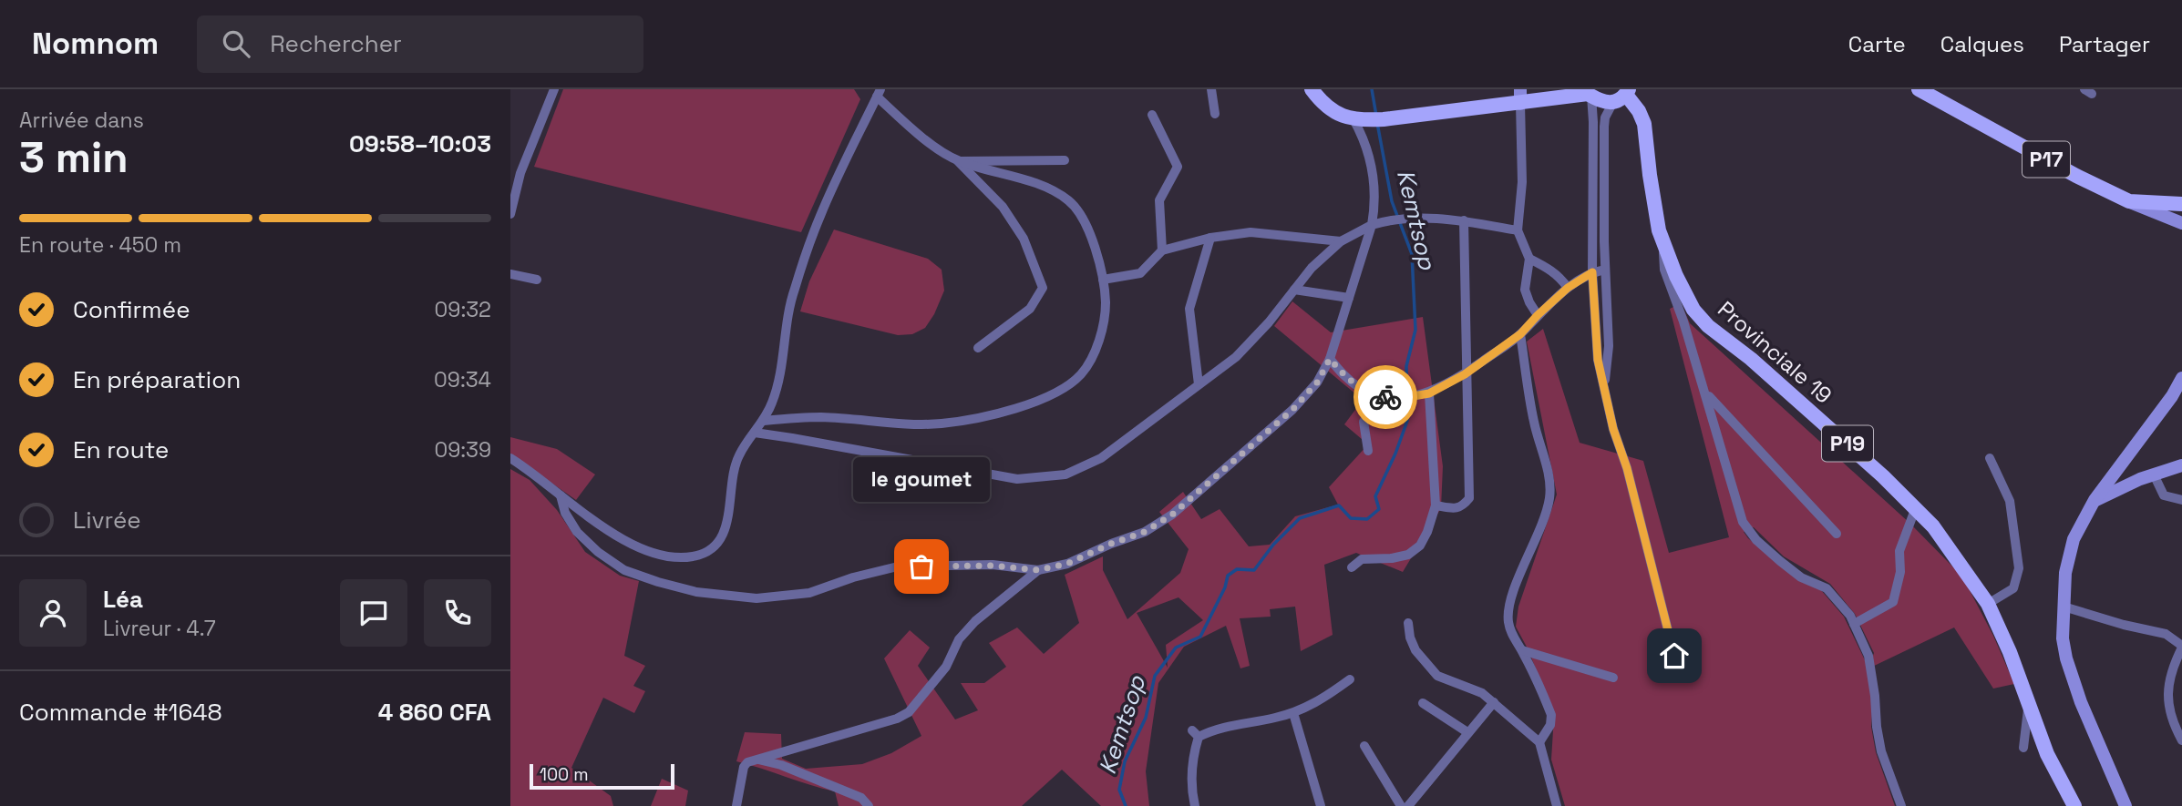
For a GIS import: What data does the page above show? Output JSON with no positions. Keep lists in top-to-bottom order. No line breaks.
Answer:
{"streets":{"main road":["P17","Provinciale 19","P19"]},"water":["Kemtsop"],"places":["le goumet"],"scale_bar":"100 m","page":{"header":"Nomnom","search":"Rechercher","nav":["Carte","Calques","Partager"],"heading":["3 min","Arrivée dans","09:58–10:03"],"panel":["Léa","Livreur · 4.7","Commande #1648","4 860 CFA"],"bar":"En route · 450 m","list":[["Confirmée","09:32"],["En préparation","09:34"],["En route","09:39"],"Livrée"],"bubble":"le goumet","scale":"100 m"}}
